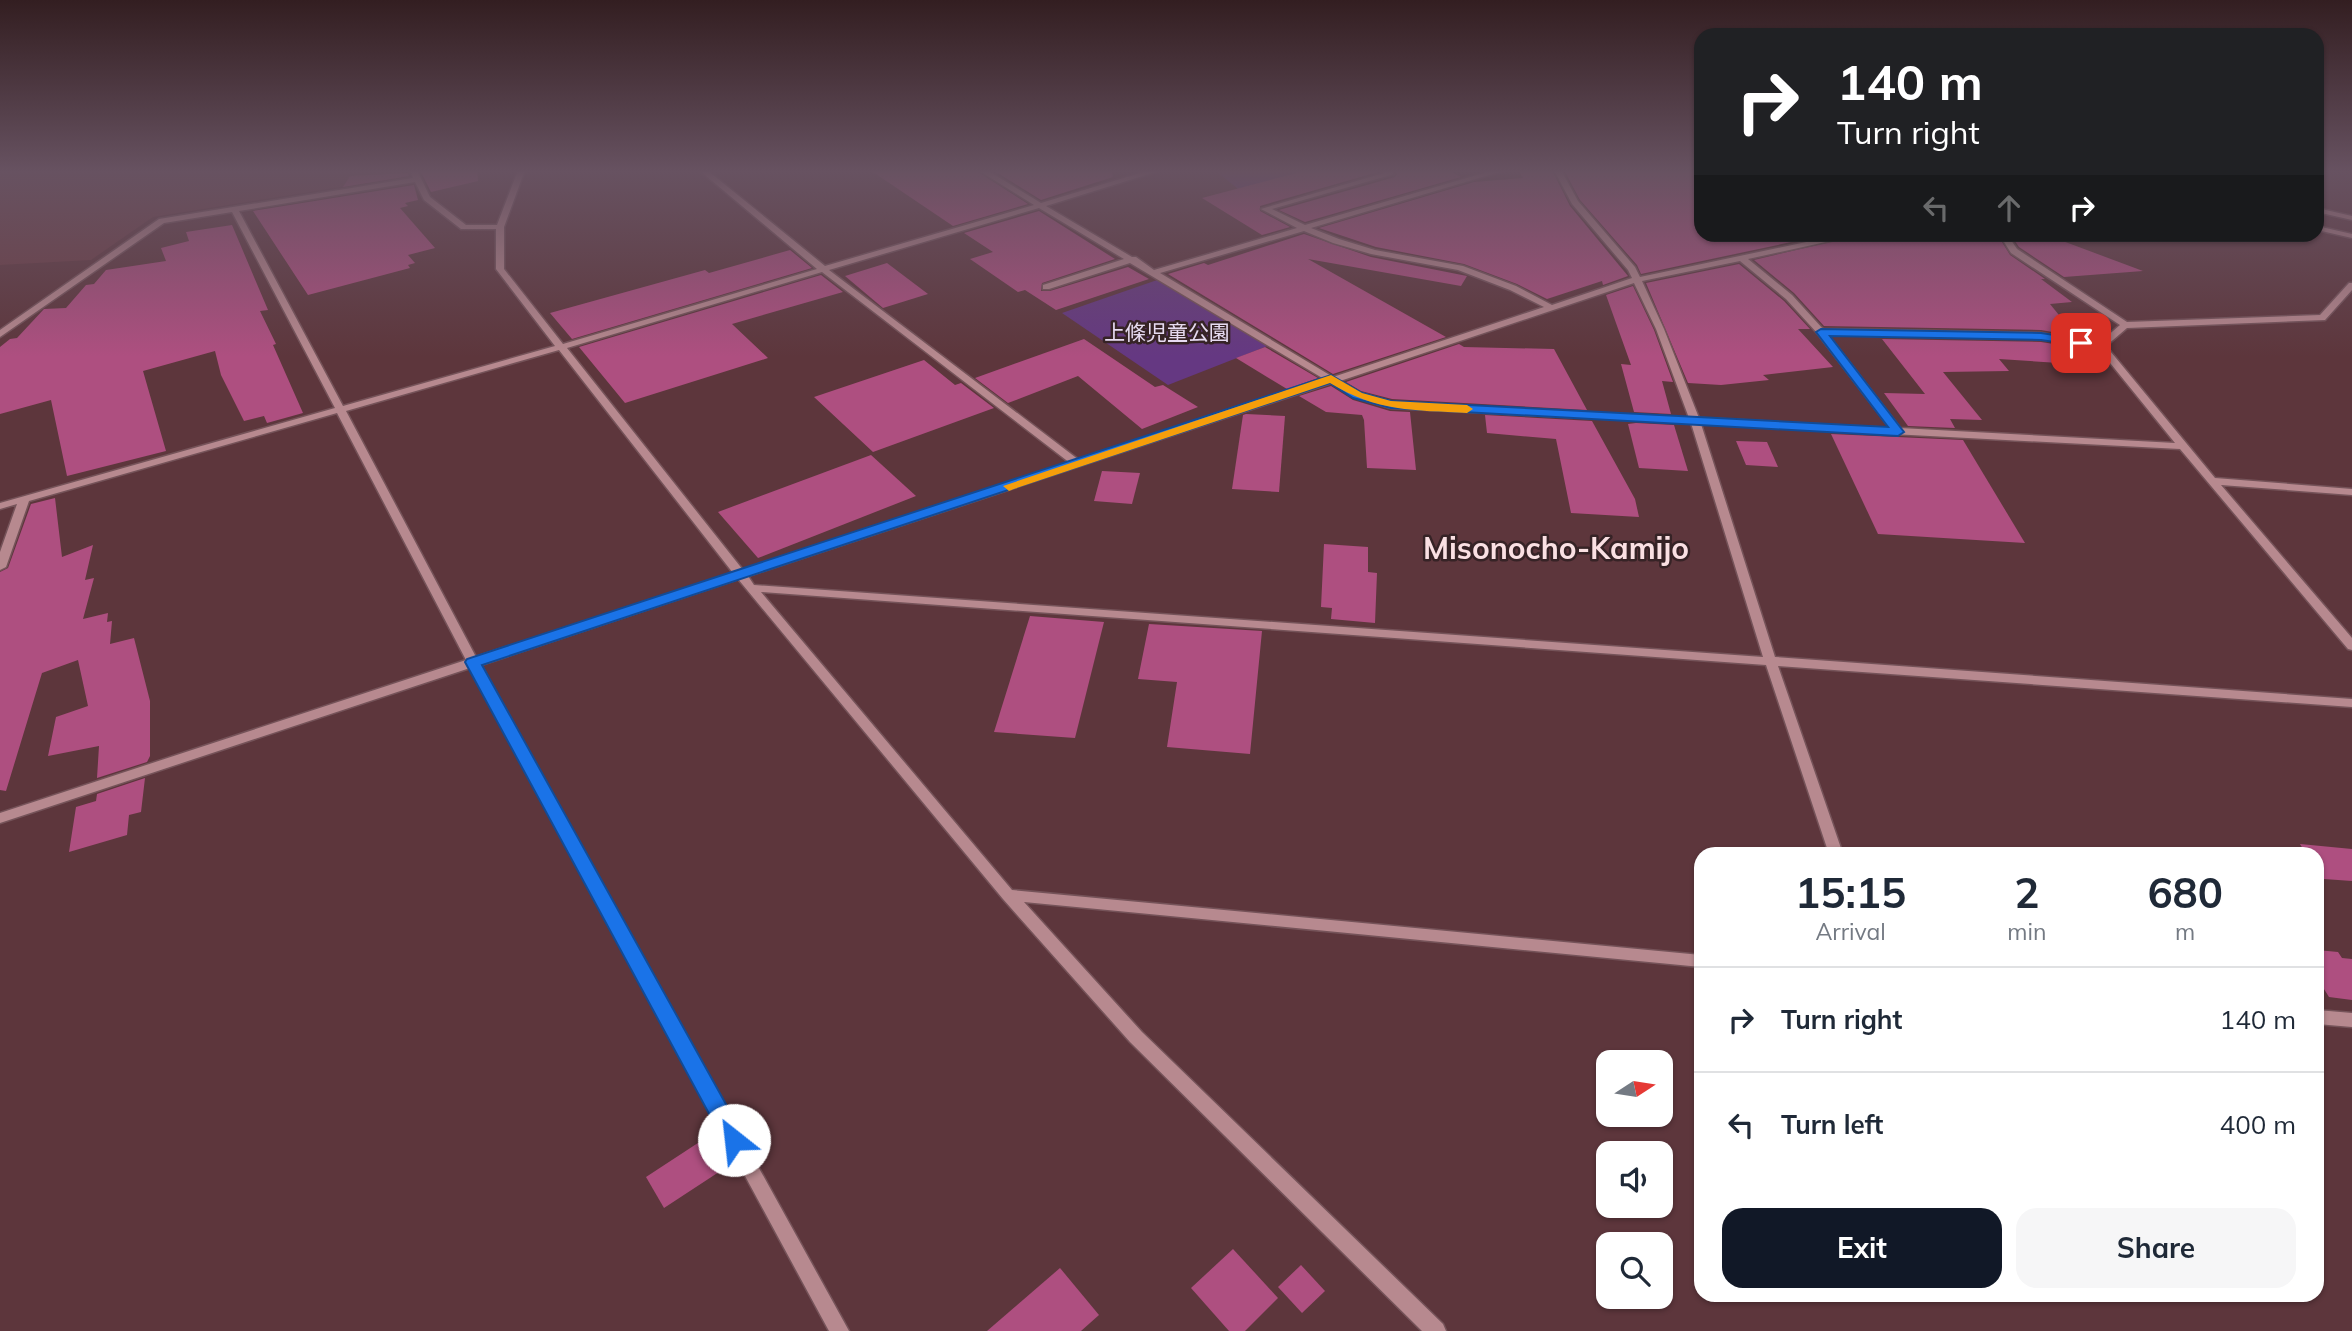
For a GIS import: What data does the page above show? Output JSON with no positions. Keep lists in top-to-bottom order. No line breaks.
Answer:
{"districts":["Misonocho-Kamijo"],"parks":["上條児童公園"],"north":"right","page":{"turn":["140 m","Turn right"],"eta":["15:15","Arrival","2","min","680","m"],"list":[{"name":"Turn right","value":"140 m"},{"name":"Turn left","value":"400 m"}],"buttons":["Exit","Share"]}}
